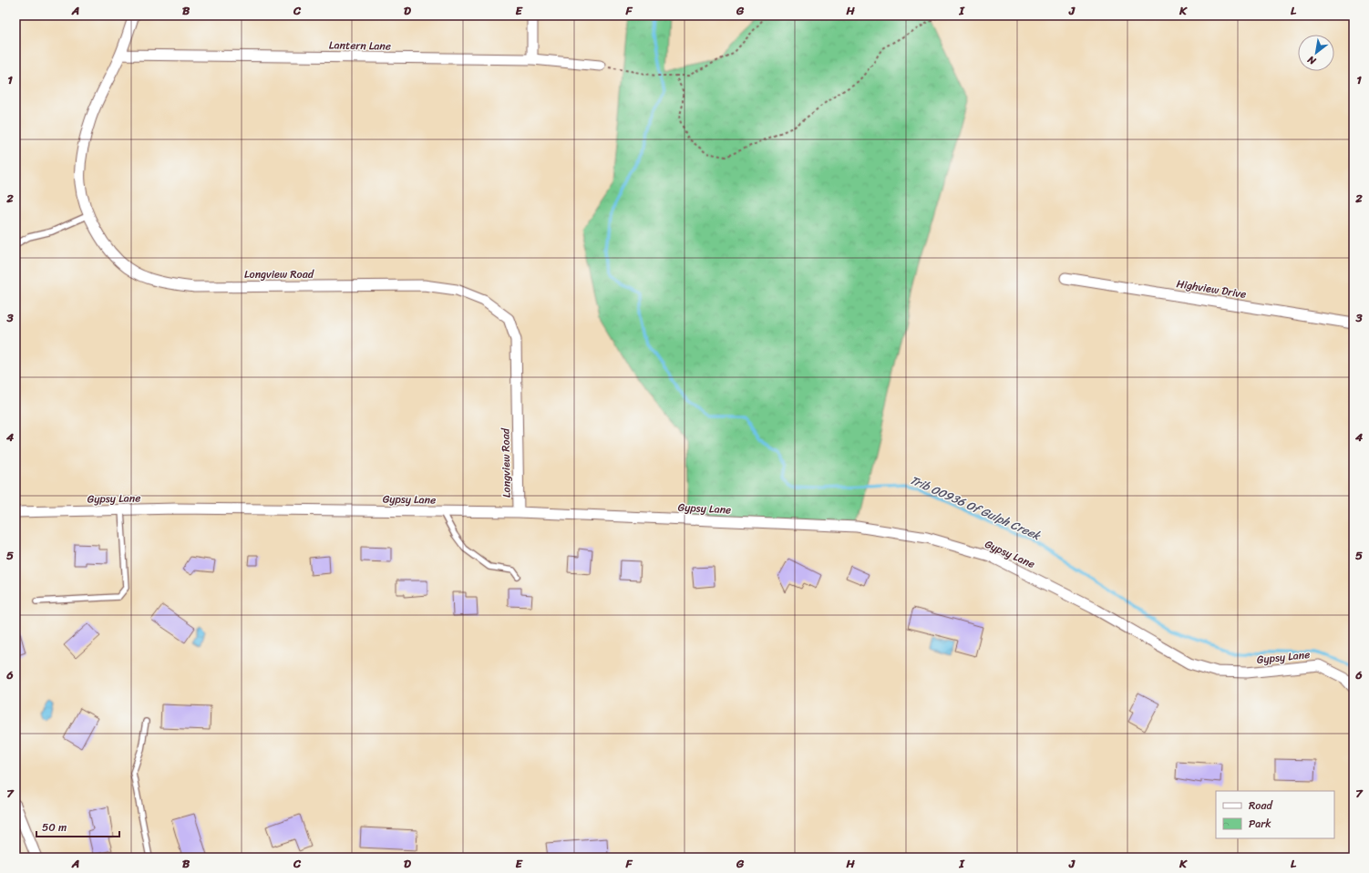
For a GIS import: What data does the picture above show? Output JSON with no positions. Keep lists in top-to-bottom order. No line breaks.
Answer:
{"streets":{"street":["Lantern Lane","Longview Road","Highview Drive","Gypsy Lane"]},"crossings":[["Lantern Lane","Longview Road"],["Longview Road","Gypsy Lane"]],"water":["Trib 00936 Of Gulph Creek"],"legend":["Road","Park"],"scale_bar":"50 m","north":"bottom left","grid":{"columns":["A","B","C","D","E","F","G","H","I","J","K","L"],"rows":["1","2","3","4","5","6","7"]}}
